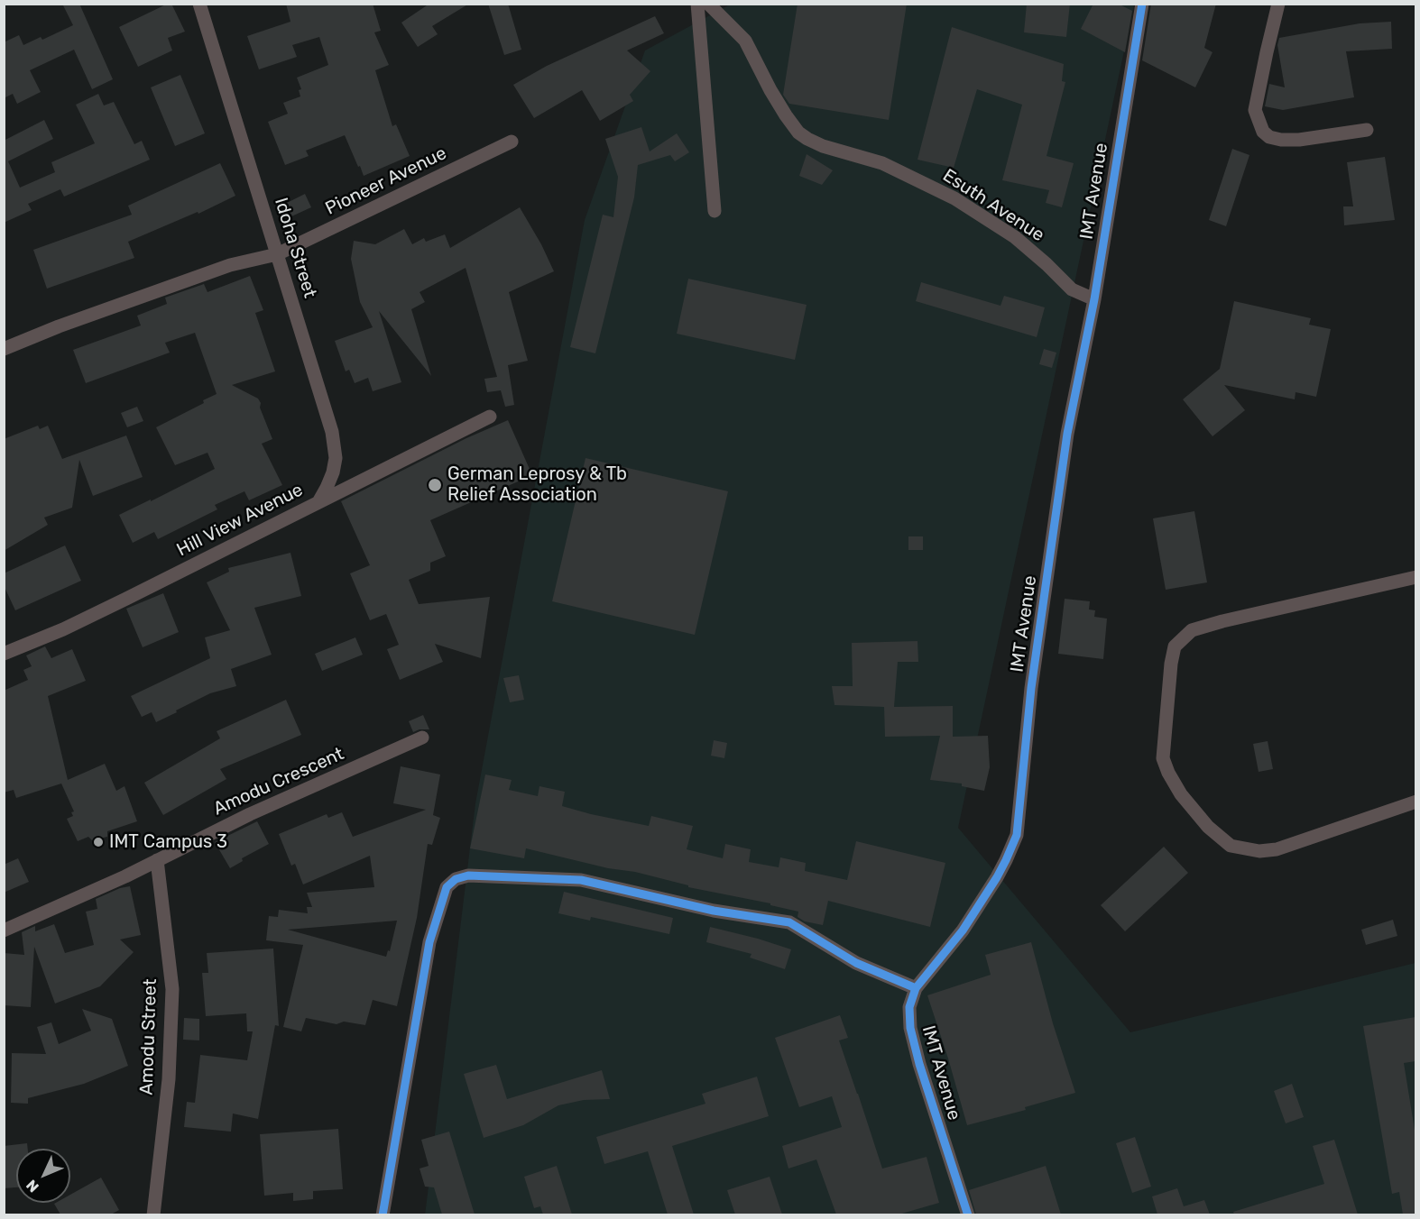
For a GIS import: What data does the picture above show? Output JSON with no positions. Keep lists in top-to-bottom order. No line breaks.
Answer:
{"streets":{"street":["Pioneer Avenue","IMT Avenue","Esuth Avenue","Idoha Street","Hill View Avenue","Amodu Crescent","Amodu Street"]},"crossings":[["Pioneer Avenue","Idoha Street"],["IMT Avenue","Esuth Avenue"],["Idoha Street","Hill View Avenue"],["Amodu Crescent","Amodu Street"]],"places":["German Leprosy & Tb Relief Association","IMT Campus 3"],"north":"bottom left"}
